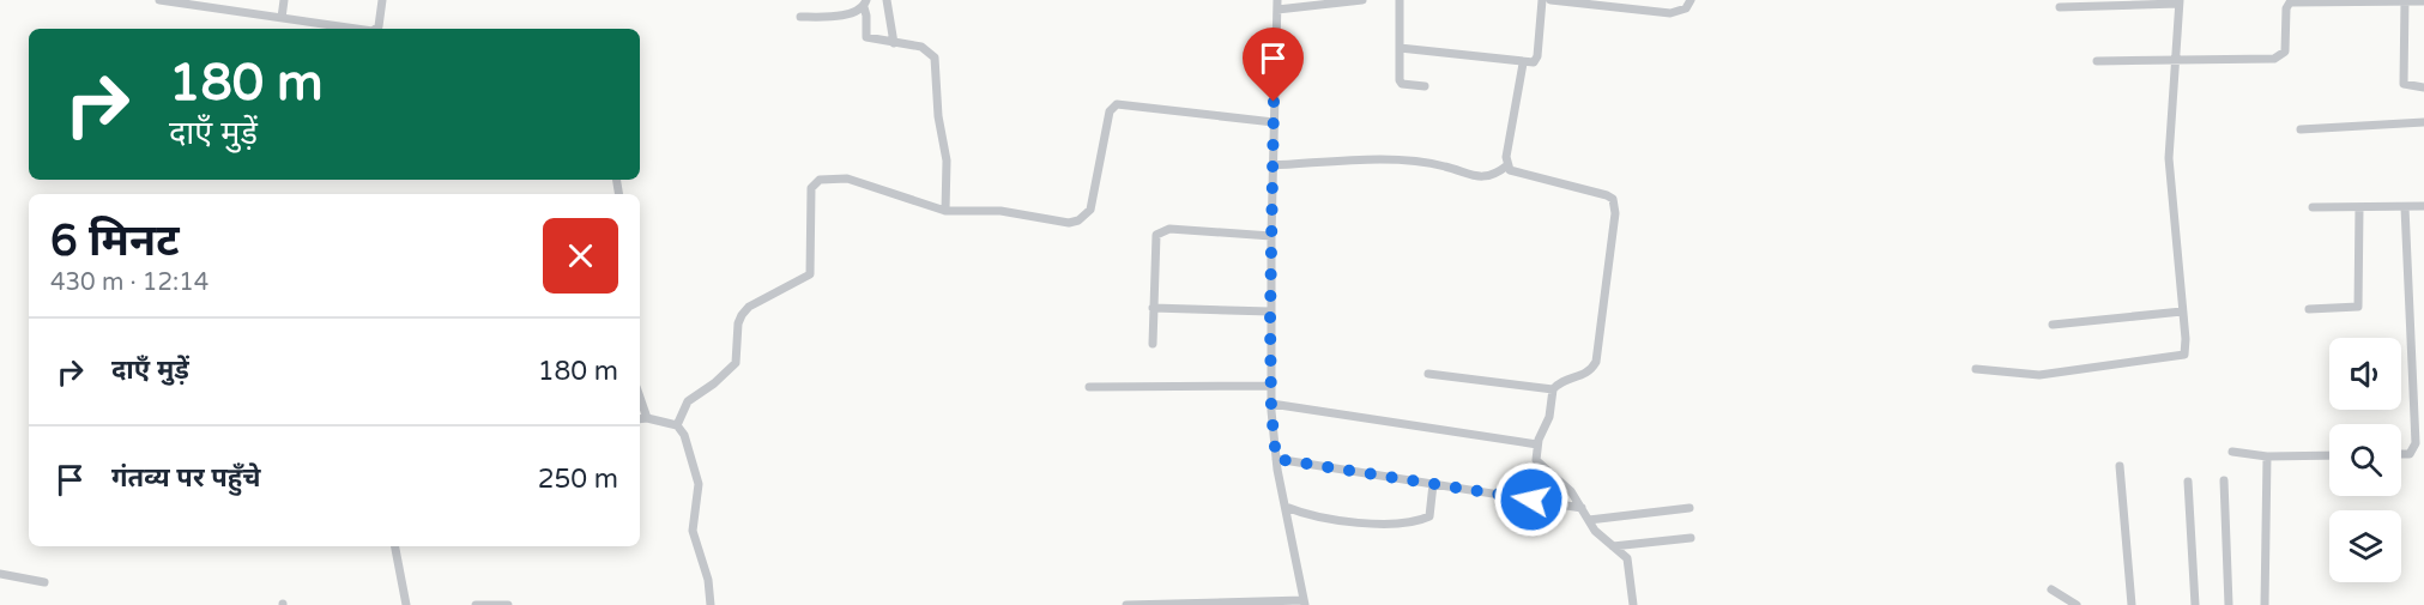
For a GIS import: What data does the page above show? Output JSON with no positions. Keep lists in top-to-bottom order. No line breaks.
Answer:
{"page":{"turn":["180 m","दाएँ मुड़ें"],"heading":["6 मिनट","430 m · 12:14"],"list":[{"name":"दाएँ मुड़ें","value":"180 m"},{"name":"गंतव्य पर पहुँचे","value":"250 m"}]}}
